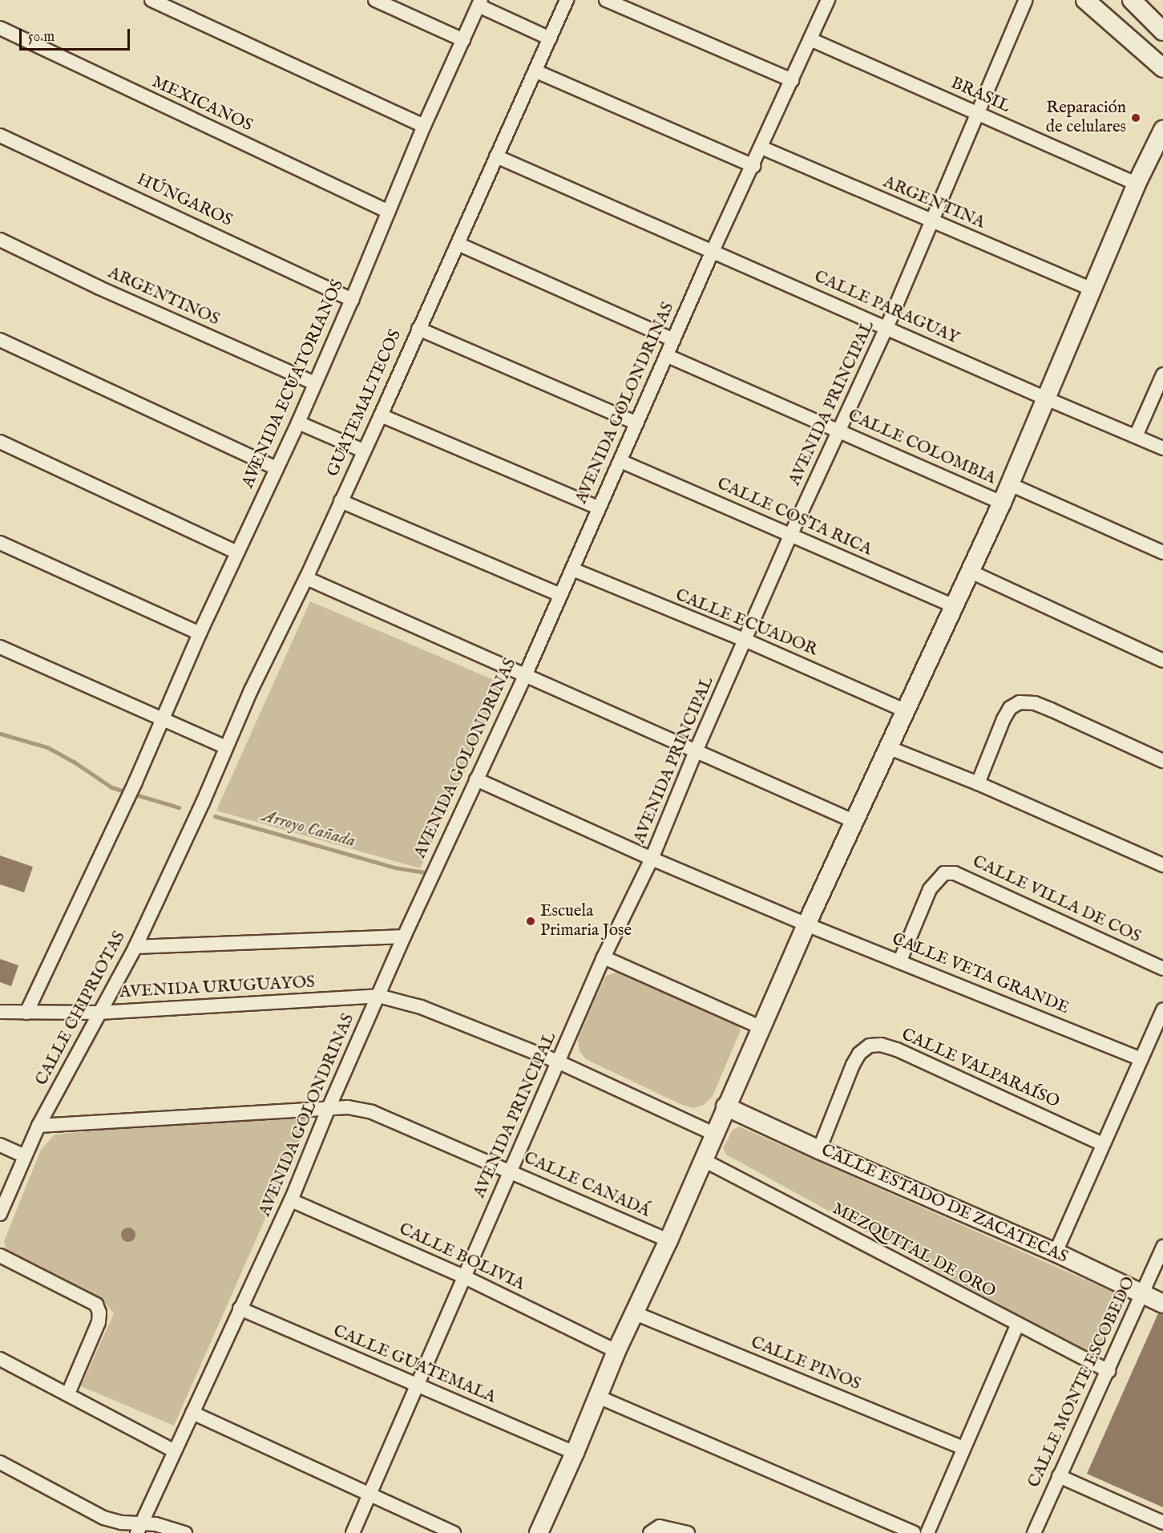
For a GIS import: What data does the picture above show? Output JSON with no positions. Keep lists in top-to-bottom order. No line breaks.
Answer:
{"streets":{"main road":["CALLE ESTADO DE ZACATECAS"],"street":["BRASIL","MEXICANOS","HÚNGAROS","ARGENTINA","ARGENTINOS","CALLE PARAGUAY","AVENIDA ECUATORIANOS","GUATEMALTECOS","AVENIDA GOLONDRINAS","AVENIDA PRINCIPAL","CALLE COLOMBIA","CALLE COSTA RICA","CALLE ECUADOR","CALLE VILLA DE COS","CALLE VETA GRANDE","AVENIDA URUGUAYOS","CALLE CHIPRIOTAS","CALLE VALPARAÍSO","CALLE CANADÁ","MEZQUITAL DE ORO","CALLE BOLIVIA","CALLE PINOS","CALLE GUATEMALA","CALLE MONTE ESCOBEDO"]},"crossings":[["BRASIL","AVENIDA GOLONDRINAS"],["BRASIL","AVENIDA PRINCIPAL"],["MEXICANOS","AVENIDA ECUATORIANOS"],["HÚNGAROS","AVENIDA ECUATORIANOS"],["ARGENTINA","AVENIDA GOLONDRINAS"],["ARGENTINA","AVENIDA PRINCIPAL"],["ARGENTINOS","AVENIDA ECUATORIANOS"],["CALLE PARAGUAY","GUATEMALTECOS"],["CALLE PARAGUAY","AVENIDA GOLONDRINAS"],["CALLE PARAGUAY","AVENIDA PRINCIPAL"],["AVENIDA ECUATORIANOS","AVENIDA URUGUAYOS"],["GUATEMALTECOS","CALLE CHIPRIOTAS"],["AVENIDA GOLONDRINAS","CALLE COLOMBIA"],["AVENIDA GOLONDRINAS","CALLE COSTA RICA"],["AVENIDA GOLONDRINAS","CALLE ECUADOR"],["AVENIDA GOLONDRINAS","CALLE VETA GRANDE"],["AVENIDA GOLONDRINAS","AVENIDA URUGUAYOS"],["AVENIDA GOLONDRINAS","CALLE CANADÁ"],["AVENIDA GOLONDRINAS","CALLE BOLIVIA"],["AVENIDA GOLONDRINAS","CALLE GUATEMALA"],["AVENIDA PRINCIPAL","CALLE COLOMBIA"],["AVENIDA PRINCIPAL","CALLE COSTA RICA"],["AVENIDA PRINCIPAL","CALLE ECUADOR"],["AVENIDA PRINCIPAL","CALLE VETA GRANDE"],["AVENIDA PRINCIPAL","AVENIDA URUGUAYOS"],["AVENIDA PRINCIPAL","CALLE CANADÁ"],["AVENIDA PRINCIPAL","CALLE BOLIVIA"],["AVENIDA PRINCIPAL","CALLE GUATEMALA"],["CALLE VILLA DE COS","CALLE VETA GRANDE"],["AVENIDA URUGUAYOS","CALLE CHIPRIOTAS"],["CALLE CHIPRIOTAS","CALLE CANADÁ"],["CALLE VALPARAÍSO","CALLE ESTADO DE ZACATECAS"],["CALLE ESTADO DE ZACATECAS","CALLE MONTE ESCOBEDO"],["MEZQUITAL DE ORO","CALLE MONTE ESCOBEDO"]],"water":["Arroyo Cañada"],"places":["Reparación de celulares","Escuela Primaria Jose"],"scale_bar":"50 m"}
